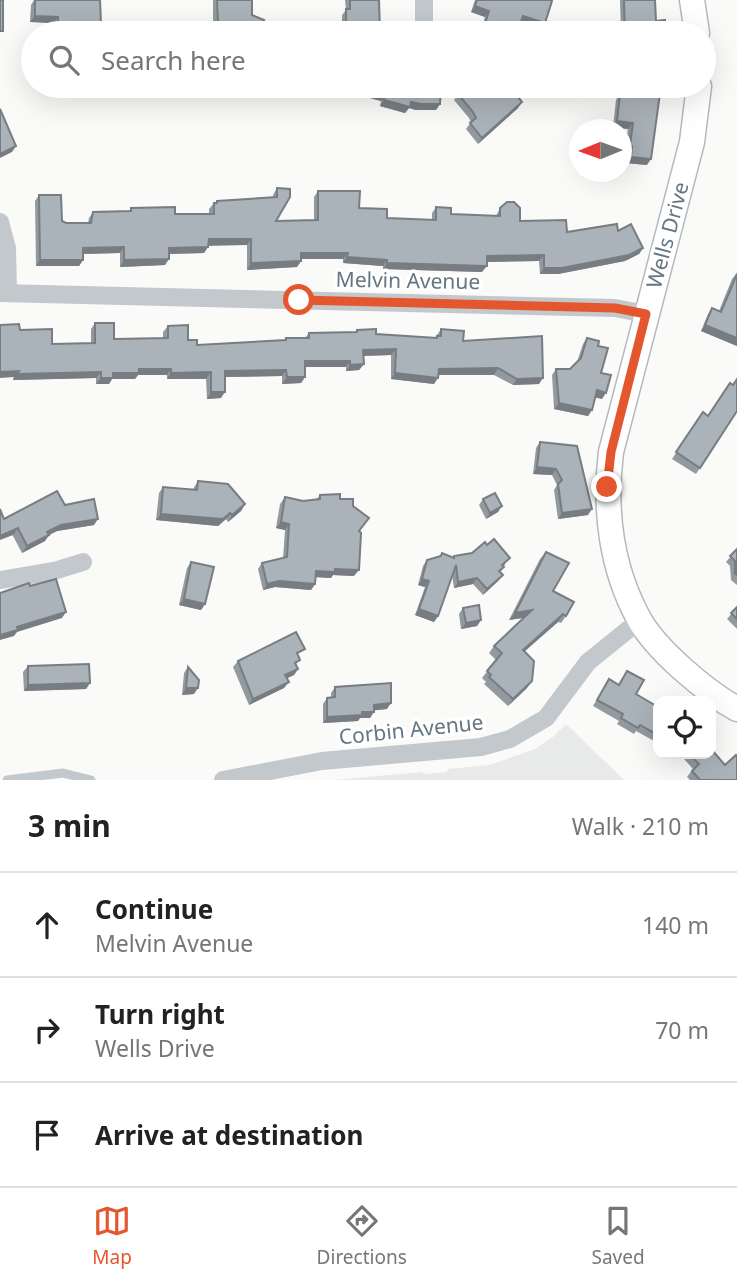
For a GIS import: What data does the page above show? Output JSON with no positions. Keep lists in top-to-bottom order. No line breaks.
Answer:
{"streets":{"main road":["Wells Drive"],"street":["Melvin Avenue","Corbin Avenue"]},"crossings":[["Wells Drive","Melvin Avenue"],["Wells Drive","Corbin Avenue"]],"north":"left","page":{"search":"Search here","heading":["3 min","Walk · 210 m"],"list":[["Continue","Melvin Avenue","140 m"],["Turn right","Wells Drive","70 m"],"Arrive at destination"],"nav":["Map","Directions","Saved"]}}
